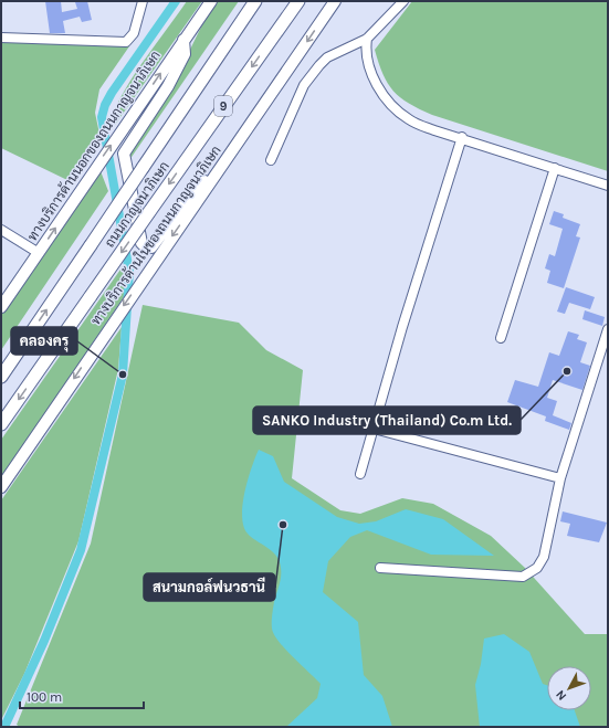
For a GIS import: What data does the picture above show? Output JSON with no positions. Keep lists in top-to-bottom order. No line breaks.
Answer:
{"streets":{"highway":["9","ถนนกาญจนาภิเษก"],"main road":["ทางบริการด้านนอกของถนนกาญจนาภิเษก","ทางบริการด้านในของถนนกาญจนาภิเษก"]},"one_way":["ทางบริการด้านนอกของถนนกาญจนาภิเษก","ทางบริการด้านในของถนนกาญจนาภิเษก"],"places":["SANKO Industry (Thailand) Co.m Ltd.","คลองครุ","สนามกอล์ฟนวธานี"],"scale_bar":"100 m","north":"bottom left"}
